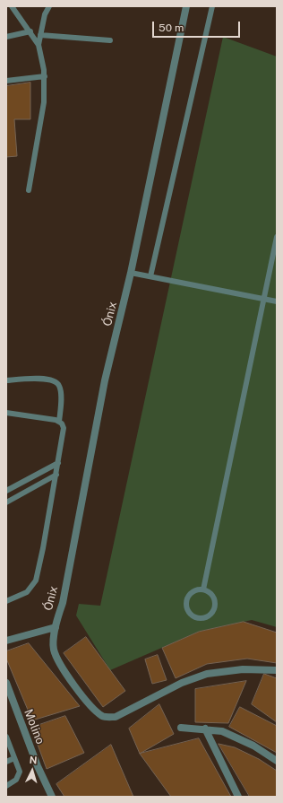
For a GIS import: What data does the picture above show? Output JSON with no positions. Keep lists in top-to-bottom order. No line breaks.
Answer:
{"streets":{"street":["Ónix","Molino"]},"scale_bar":"50 m","north":"top"}
